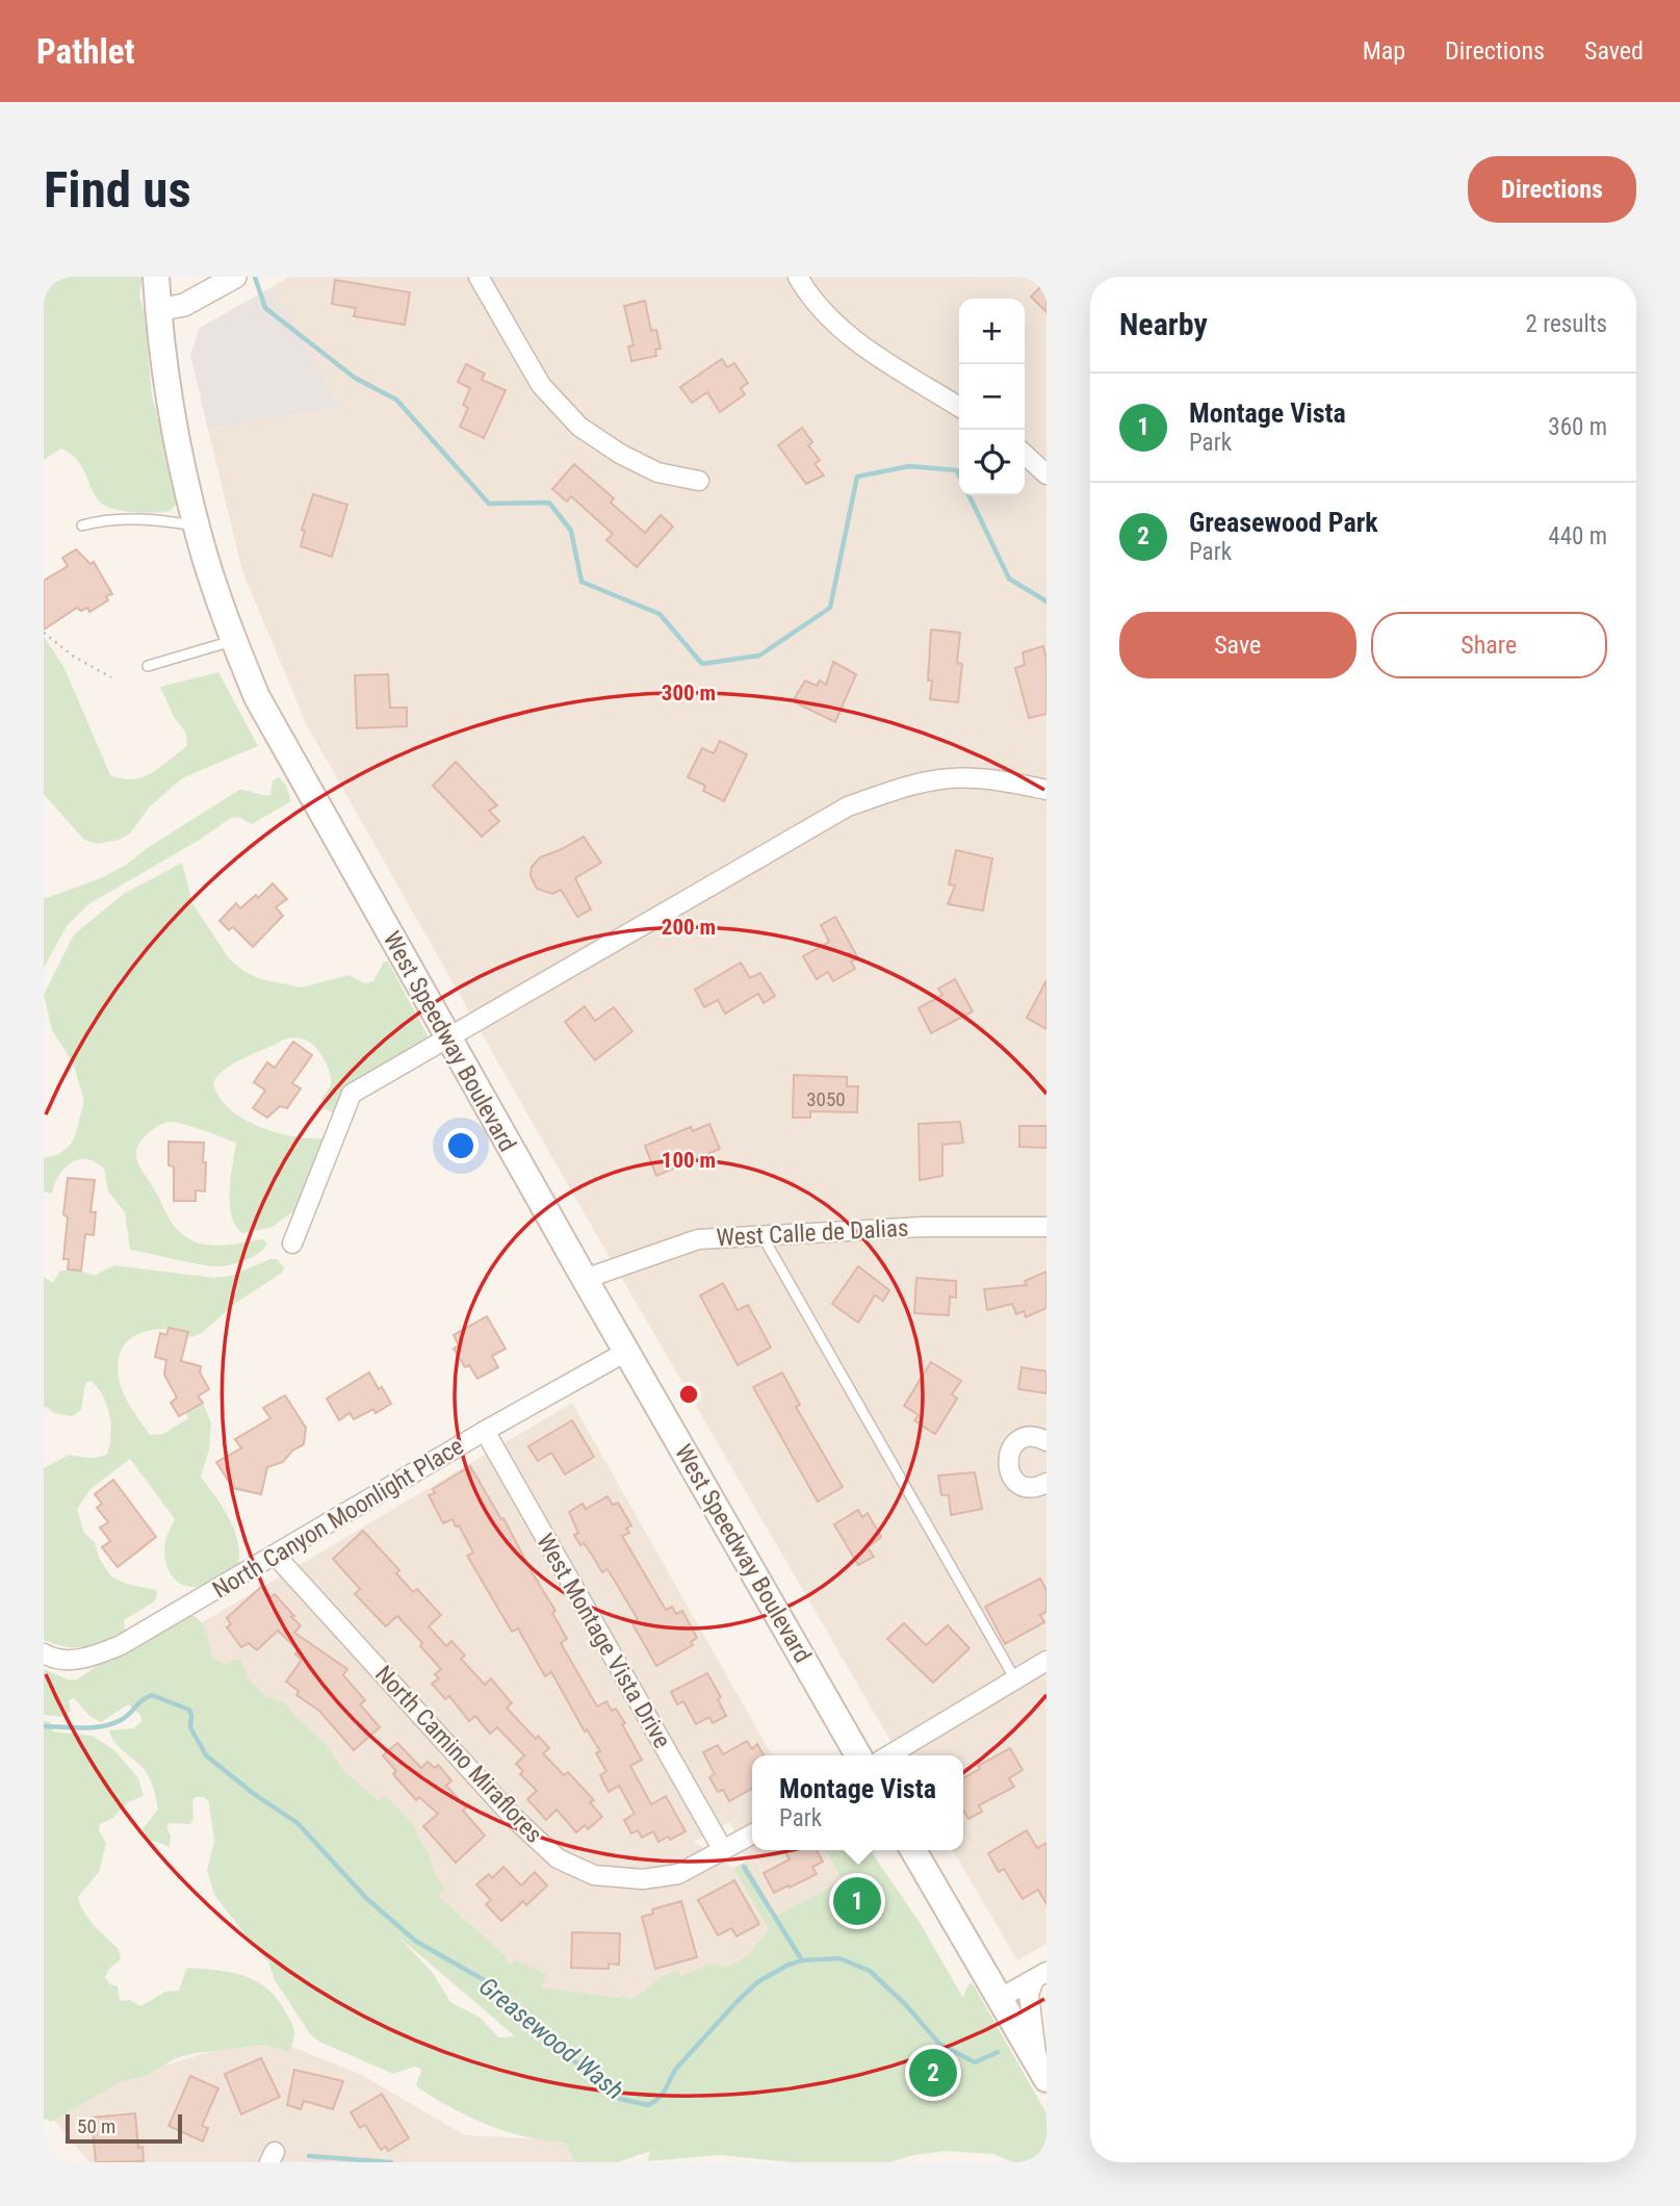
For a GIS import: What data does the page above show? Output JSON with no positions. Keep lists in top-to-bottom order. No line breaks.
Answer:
{"streets":{"main road":["West Speedway Boulevard"],"street":["West Calle de Dalias","North Canyon Moonlight Place","West Montage Vista Drive","North Camino Miraflores"]},"crossings":[["West Speedway Boulevard","West Calle de Dalias"],["West Speedway Boulevard","North Canyon Moonlight Place"],["North Canyon Moonlight Place","West Montage Vista Drive"],["North Canyon Moonlight Place","North Camino Miraflores"],["West Montage Vista Drive","North Camino Miraflores"]],"water":["Greasewood Wash"],"house_numbers":["3050"],"scale_bar":"50 m","page":{"header":"Pathlet","nav":["Map","Directions","Saved"],"buttons":["Directions",["Save","Share"]],"title":"Find us","heading":["Nearby","2 results"],"map_buttons":["+","−"],"list":[{"mark":"1","name":"Montage Vista","note":"Park","value":"360 m"},{"mark":"2","name":"Greasewood Park","note":"Park","value":"440 m"}],"popup":["Montage Vista","Park"],"pins":["1","2"],"scale":"50 m"},"rings":["300 m","200 m","100 m"]}
